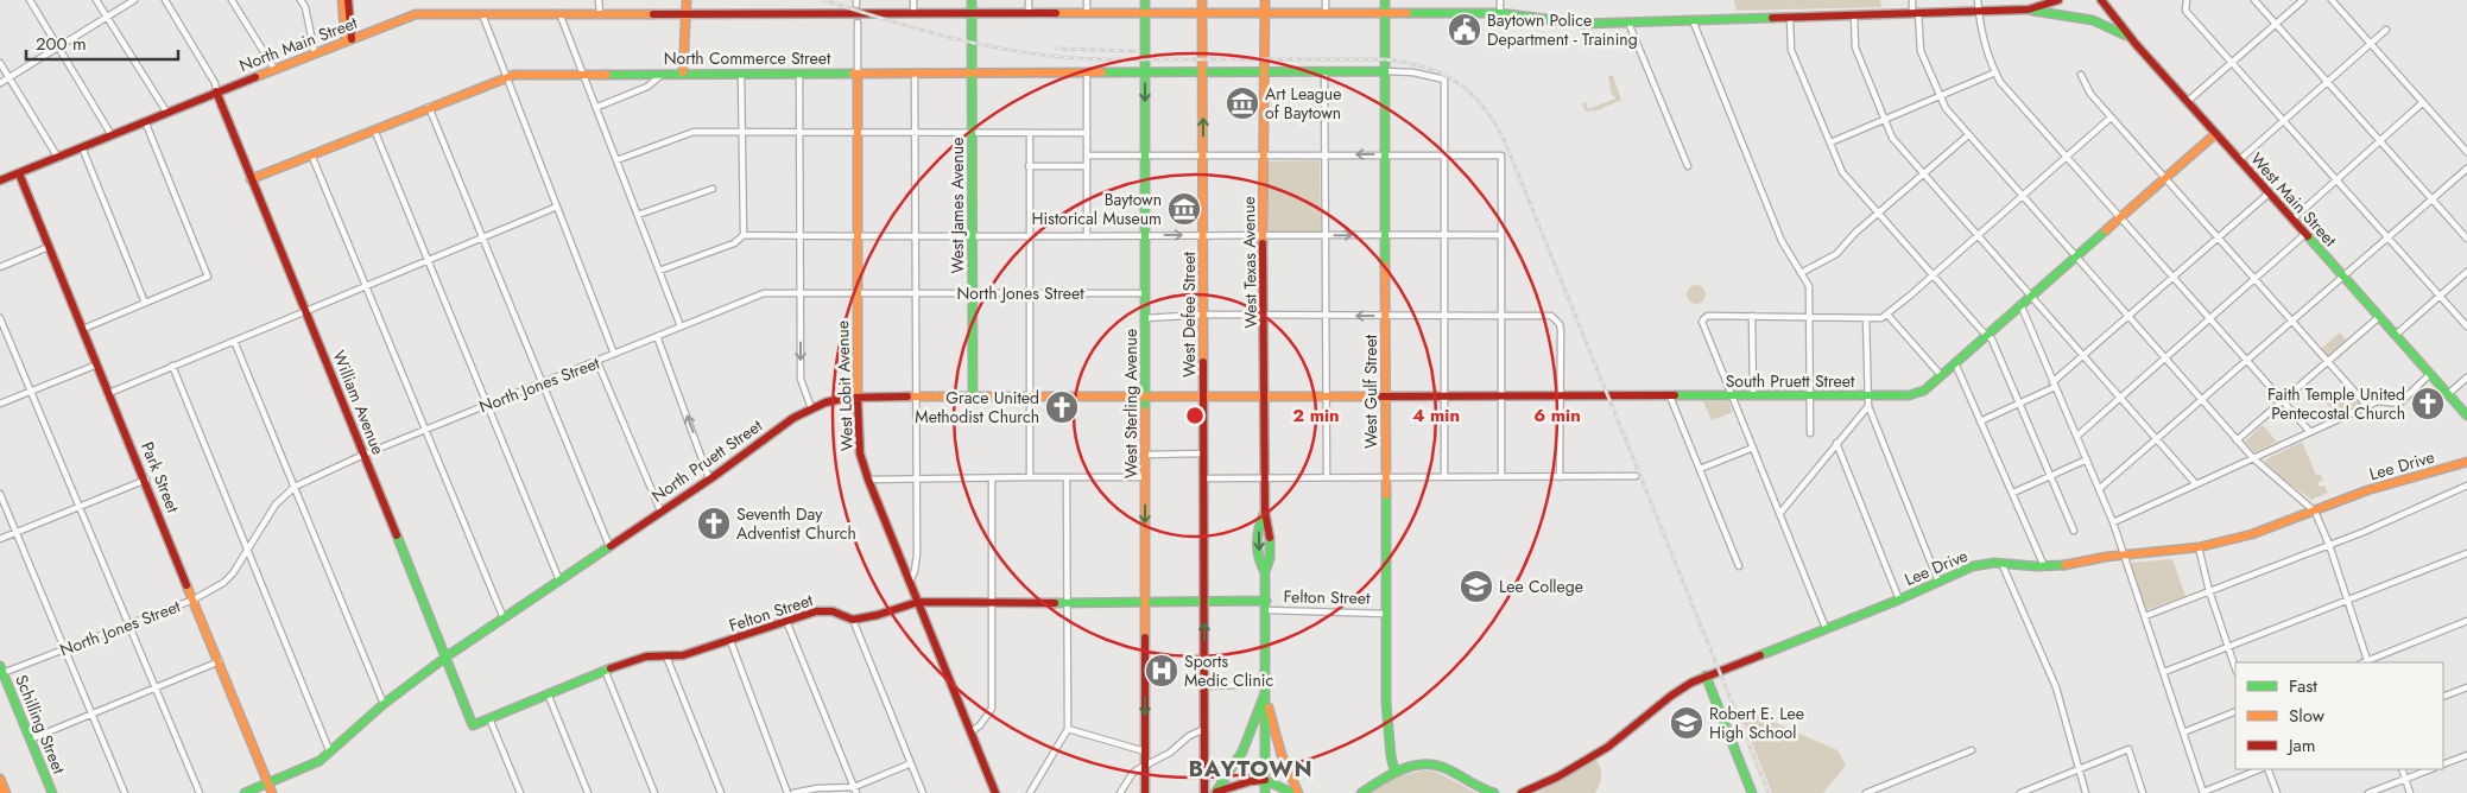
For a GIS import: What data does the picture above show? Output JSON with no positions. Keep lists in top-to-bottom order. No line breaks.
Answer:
{"streets":{"street":["North Main Street","North Commerce Street","West Main Street","West James Avenue","West Texas Avenue","North Jones Street","West Defee Street","South Pruett Street","West Lobit Avenue","West Gulf Street","William Avenue","West Sterling Avenue","North Pruett Street","Lee Drive","Park Street","Felton Street","Schilling Street"]},"crossings":[["North Main Street","West James Avenue"],["North Main Street","West Texas Avenue"],["North Main Street","West Defee Street"],["North Main Street","West Gulf Street"],["North Main Street","William Avenue"],["North Main Street","West Sterling Avenue"],["North Main Street","Park Street"],["North Commerce Street","West James Avenue"],["North Commerce Street","West Texas Avenue"],["North Commerce Street","West Defee Street"],["North Commerce Street","West Lobit Avenue"],["North Commerce Street","West Gulf Street"],["North Commerce Street","William Avenue"],["North Commerce Street","West Sterling Avenue"],["West Main Street","South Pruett Street"],["West James Avenue","North Jones Street"],["West James Avenue","North Pruett Street"],["West Texas Avenue","South Pruett Street"],["West Texas Avenue","North Pruett Street"],["West Texas Avenue","Felton Street"],["North Jones Street","West Lobit Avenue"],["North Jones Street","William Avenue"],["North Jones Street","West Sterling Avenue"],["North Jones Street","Park Street"],["North Jones Street","Schilling Street"],["West Defee Street","North Pruett Street"],["West Defee Street","Felton Street"],["South Pruett Street","West Gulf Street"],["South Pruett Street","North Pruett Street"],["West Lobit Avenue","North Pruett Street"],["West Lobit Avenue","Felton Street"],["West Gulf Street","Felton Street"],["William Avenue","North Pruett Street"],["William Avenue","Felton Street"],["West Sterling Avenue","North Pruett Street"],["West Sterling Avenue","Felton Street"],["North Pruett Street","Park Street"]],"one_way":["West Sterling Avenue"],"districts":["BAYTOWN"],"places":{"public building":["Baytown Police Department - Training"],"museum":["Art League of Baytown","Baytown Historical Museum"],"church":["Faith Temple United Pentecostal Church","Grace United Methodist Church","Seventh Day Adventist Church"],"school or university":["Lee College","Robert E. Lee High School"],"hospital":["Sports Medic Clinic"]},"legend":["Fast","Slow","Jam"],"scale_bar":"200 m","rings":["2 min","4 min","6 min"]}
